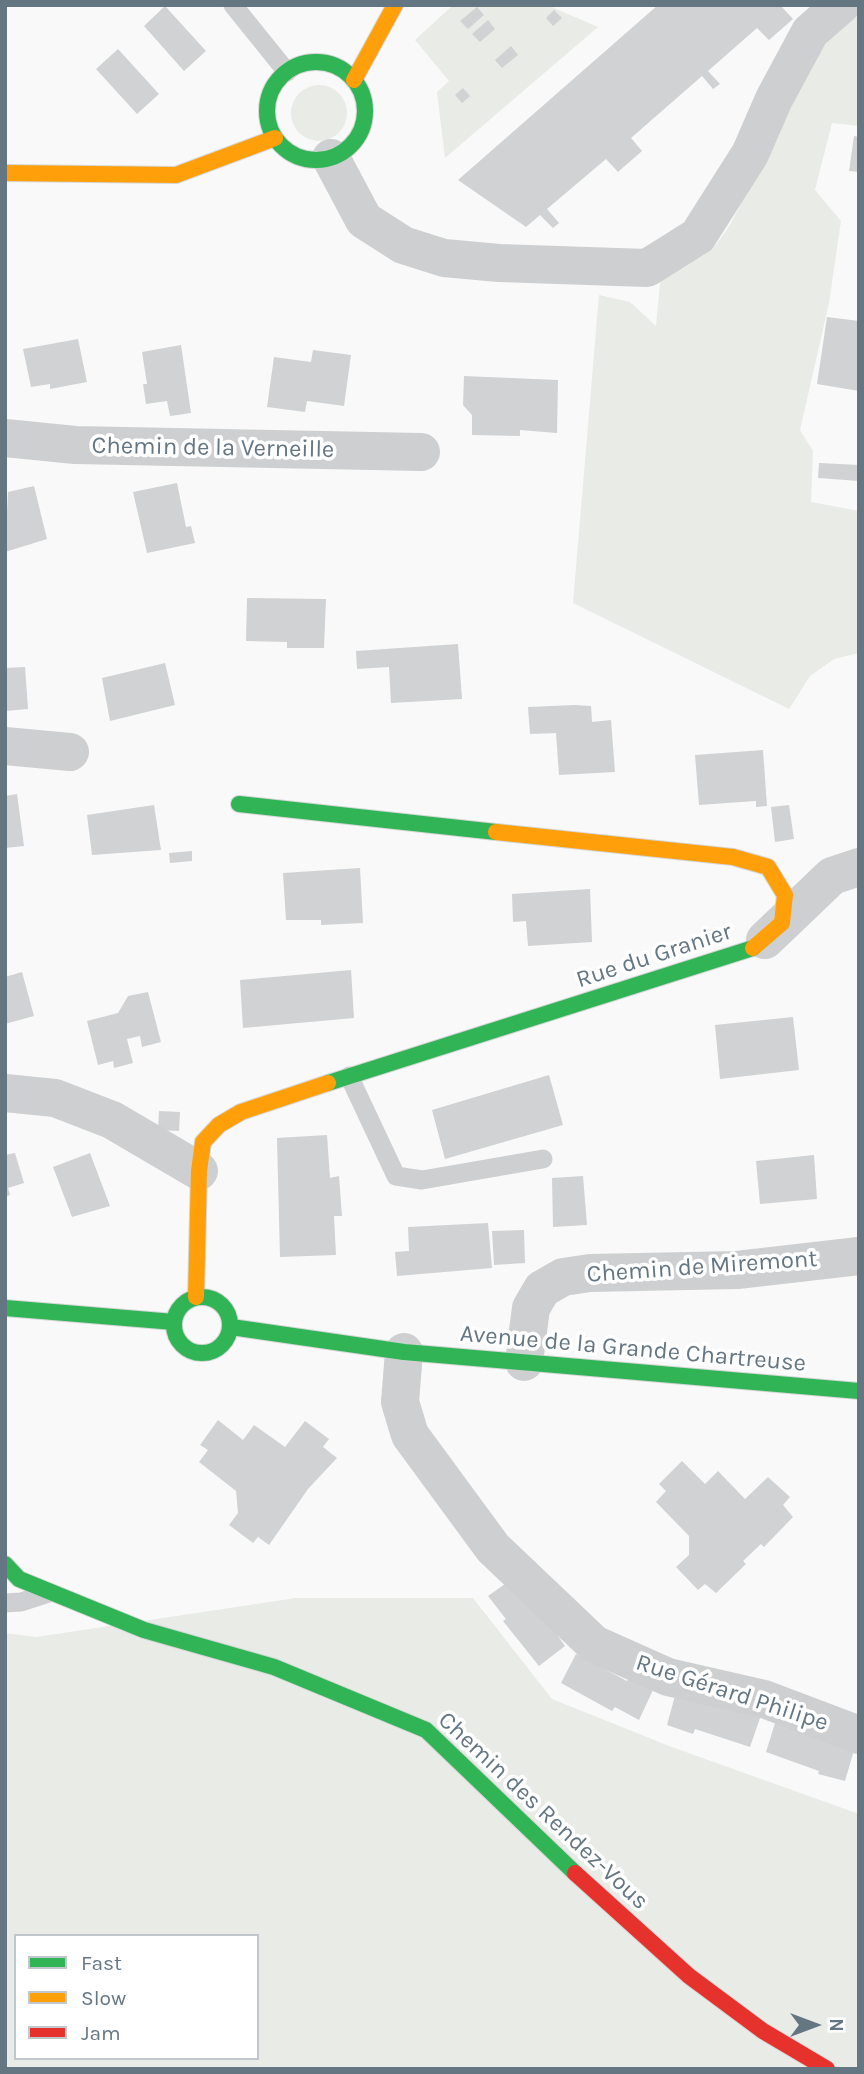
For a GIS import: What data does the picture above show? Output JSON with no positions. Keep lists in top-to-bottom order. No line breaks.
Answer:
{"streets":{"street":["Chemin de la Verneille","Rue du Granier","Chemin de Miremont","Avenue de la Grande Chartreuse","Rue Gérard Philipe","Chemin des Rendez-Vous"]},"crossings":[["Rue du Granier","Avenue de la Grande Chartreuse"],["Chemin de Miremont","Avenue de la Grande Chartreuse"],["Avenue de la Grande Chartreuse","Rue Gérard Philipe"]],"legend":["Fast","Slow","Jam"],"north":"right"}
